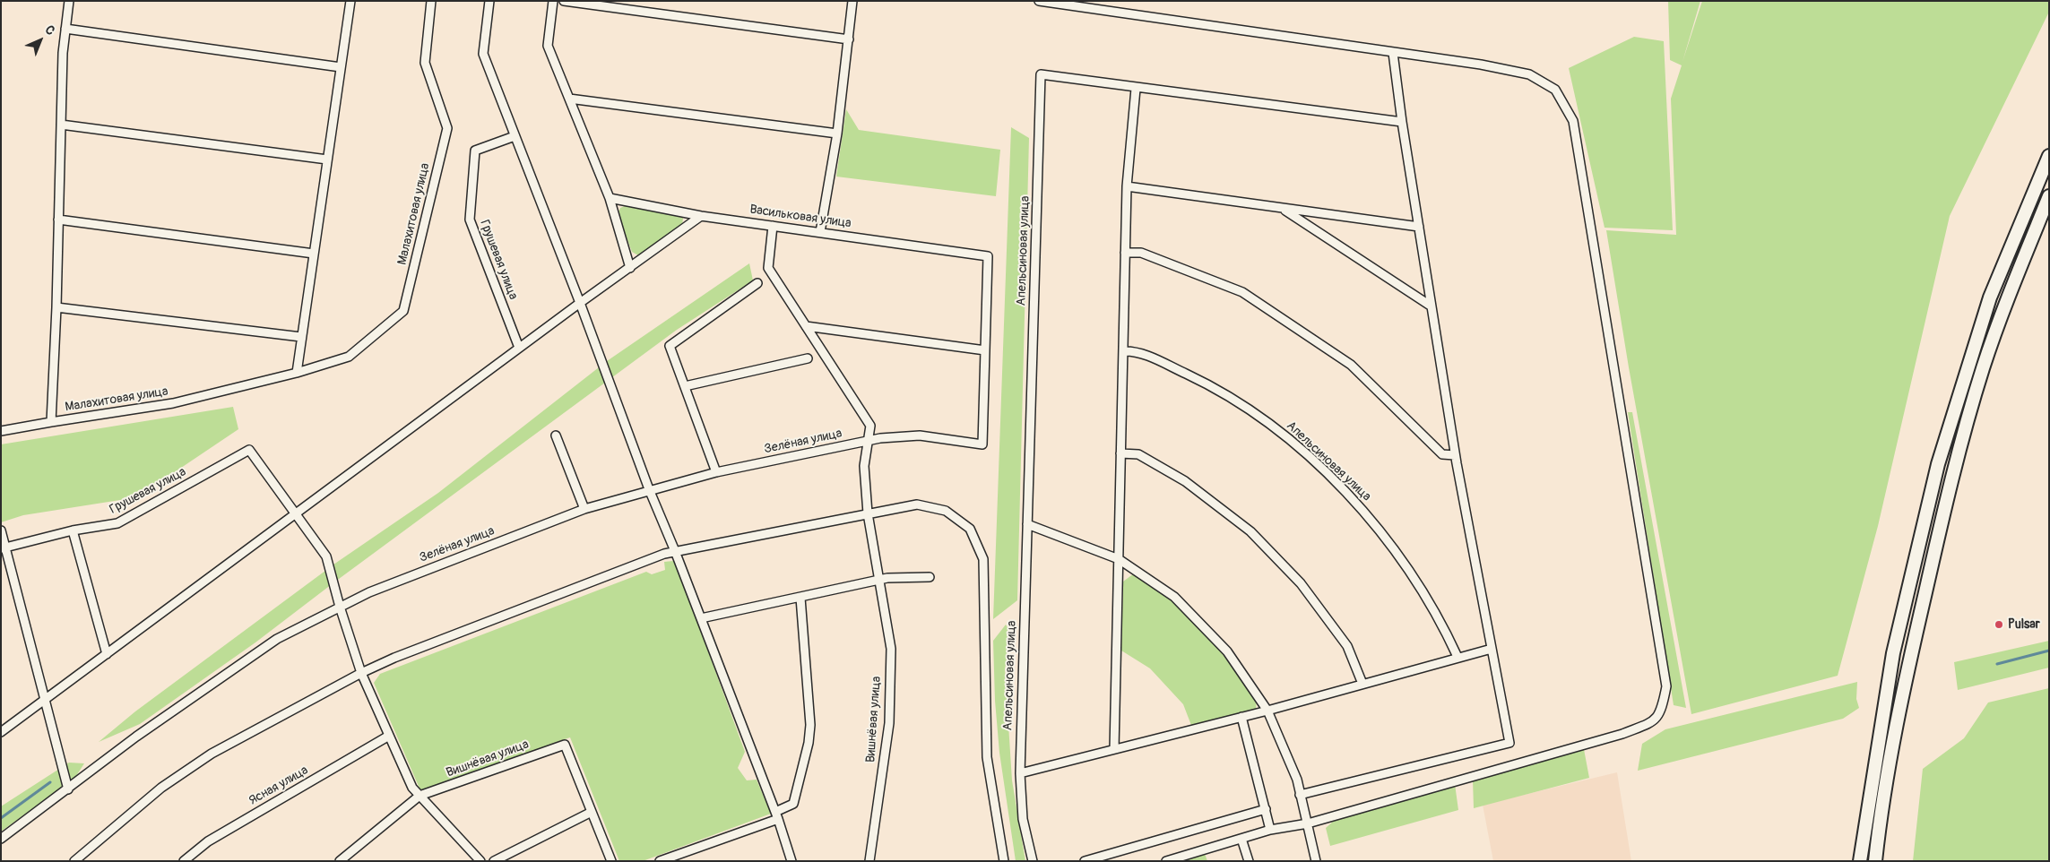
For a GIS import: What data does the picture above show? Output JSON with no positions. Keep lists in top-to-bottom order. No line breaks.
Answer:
{"streets":{"street":["Малахитовая улица","Васильковая улица","Апельсиновая улица","Грушевая улица","Зелёная улица","Вишнёвая улица","Ясная улица"]},"crossings":[["Зелёная улица","Вишнёвая улица"]],"places":["Pulsar"],"north":"top right"}
